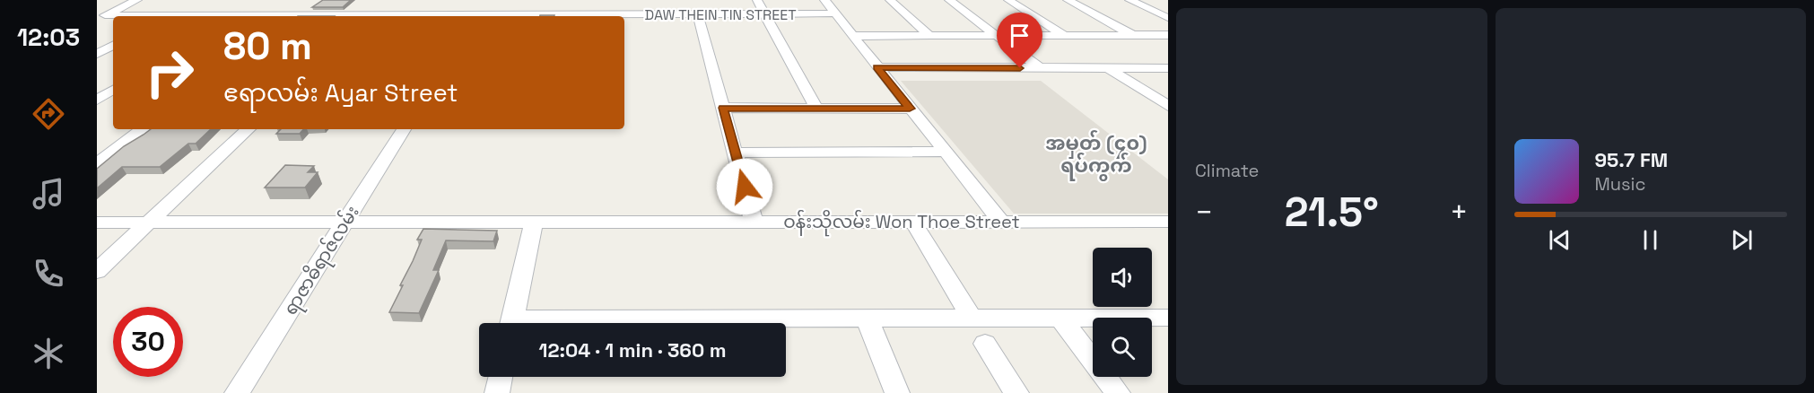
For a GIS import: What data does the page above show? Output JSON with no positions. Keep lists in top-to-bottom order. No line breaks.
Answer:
{"streets":{"street":["DAW THEIN TIN STREET","ဝန်းသိုလမ်း Won Thoe Street","ရာဇာဓိရာဇ်လမ်း"]},"crossings":[["ဝန်းသိုလမ်း Won Thoe Street","ရာဇာဓိရာဇ်လမ်း"]],"districts":["အမှတ် (၄၀) ရပ်ကွက်"],"page":{"tabs":"12:03","tile":"Climate","turn":["80 m","ဧရာလမ်း Ayar Street"],"song":["95.7 FM","Music"],"heat":["−","21.5°","+"],"limit":"30","trip":"12:04 · 1 min · 360 m"}}
